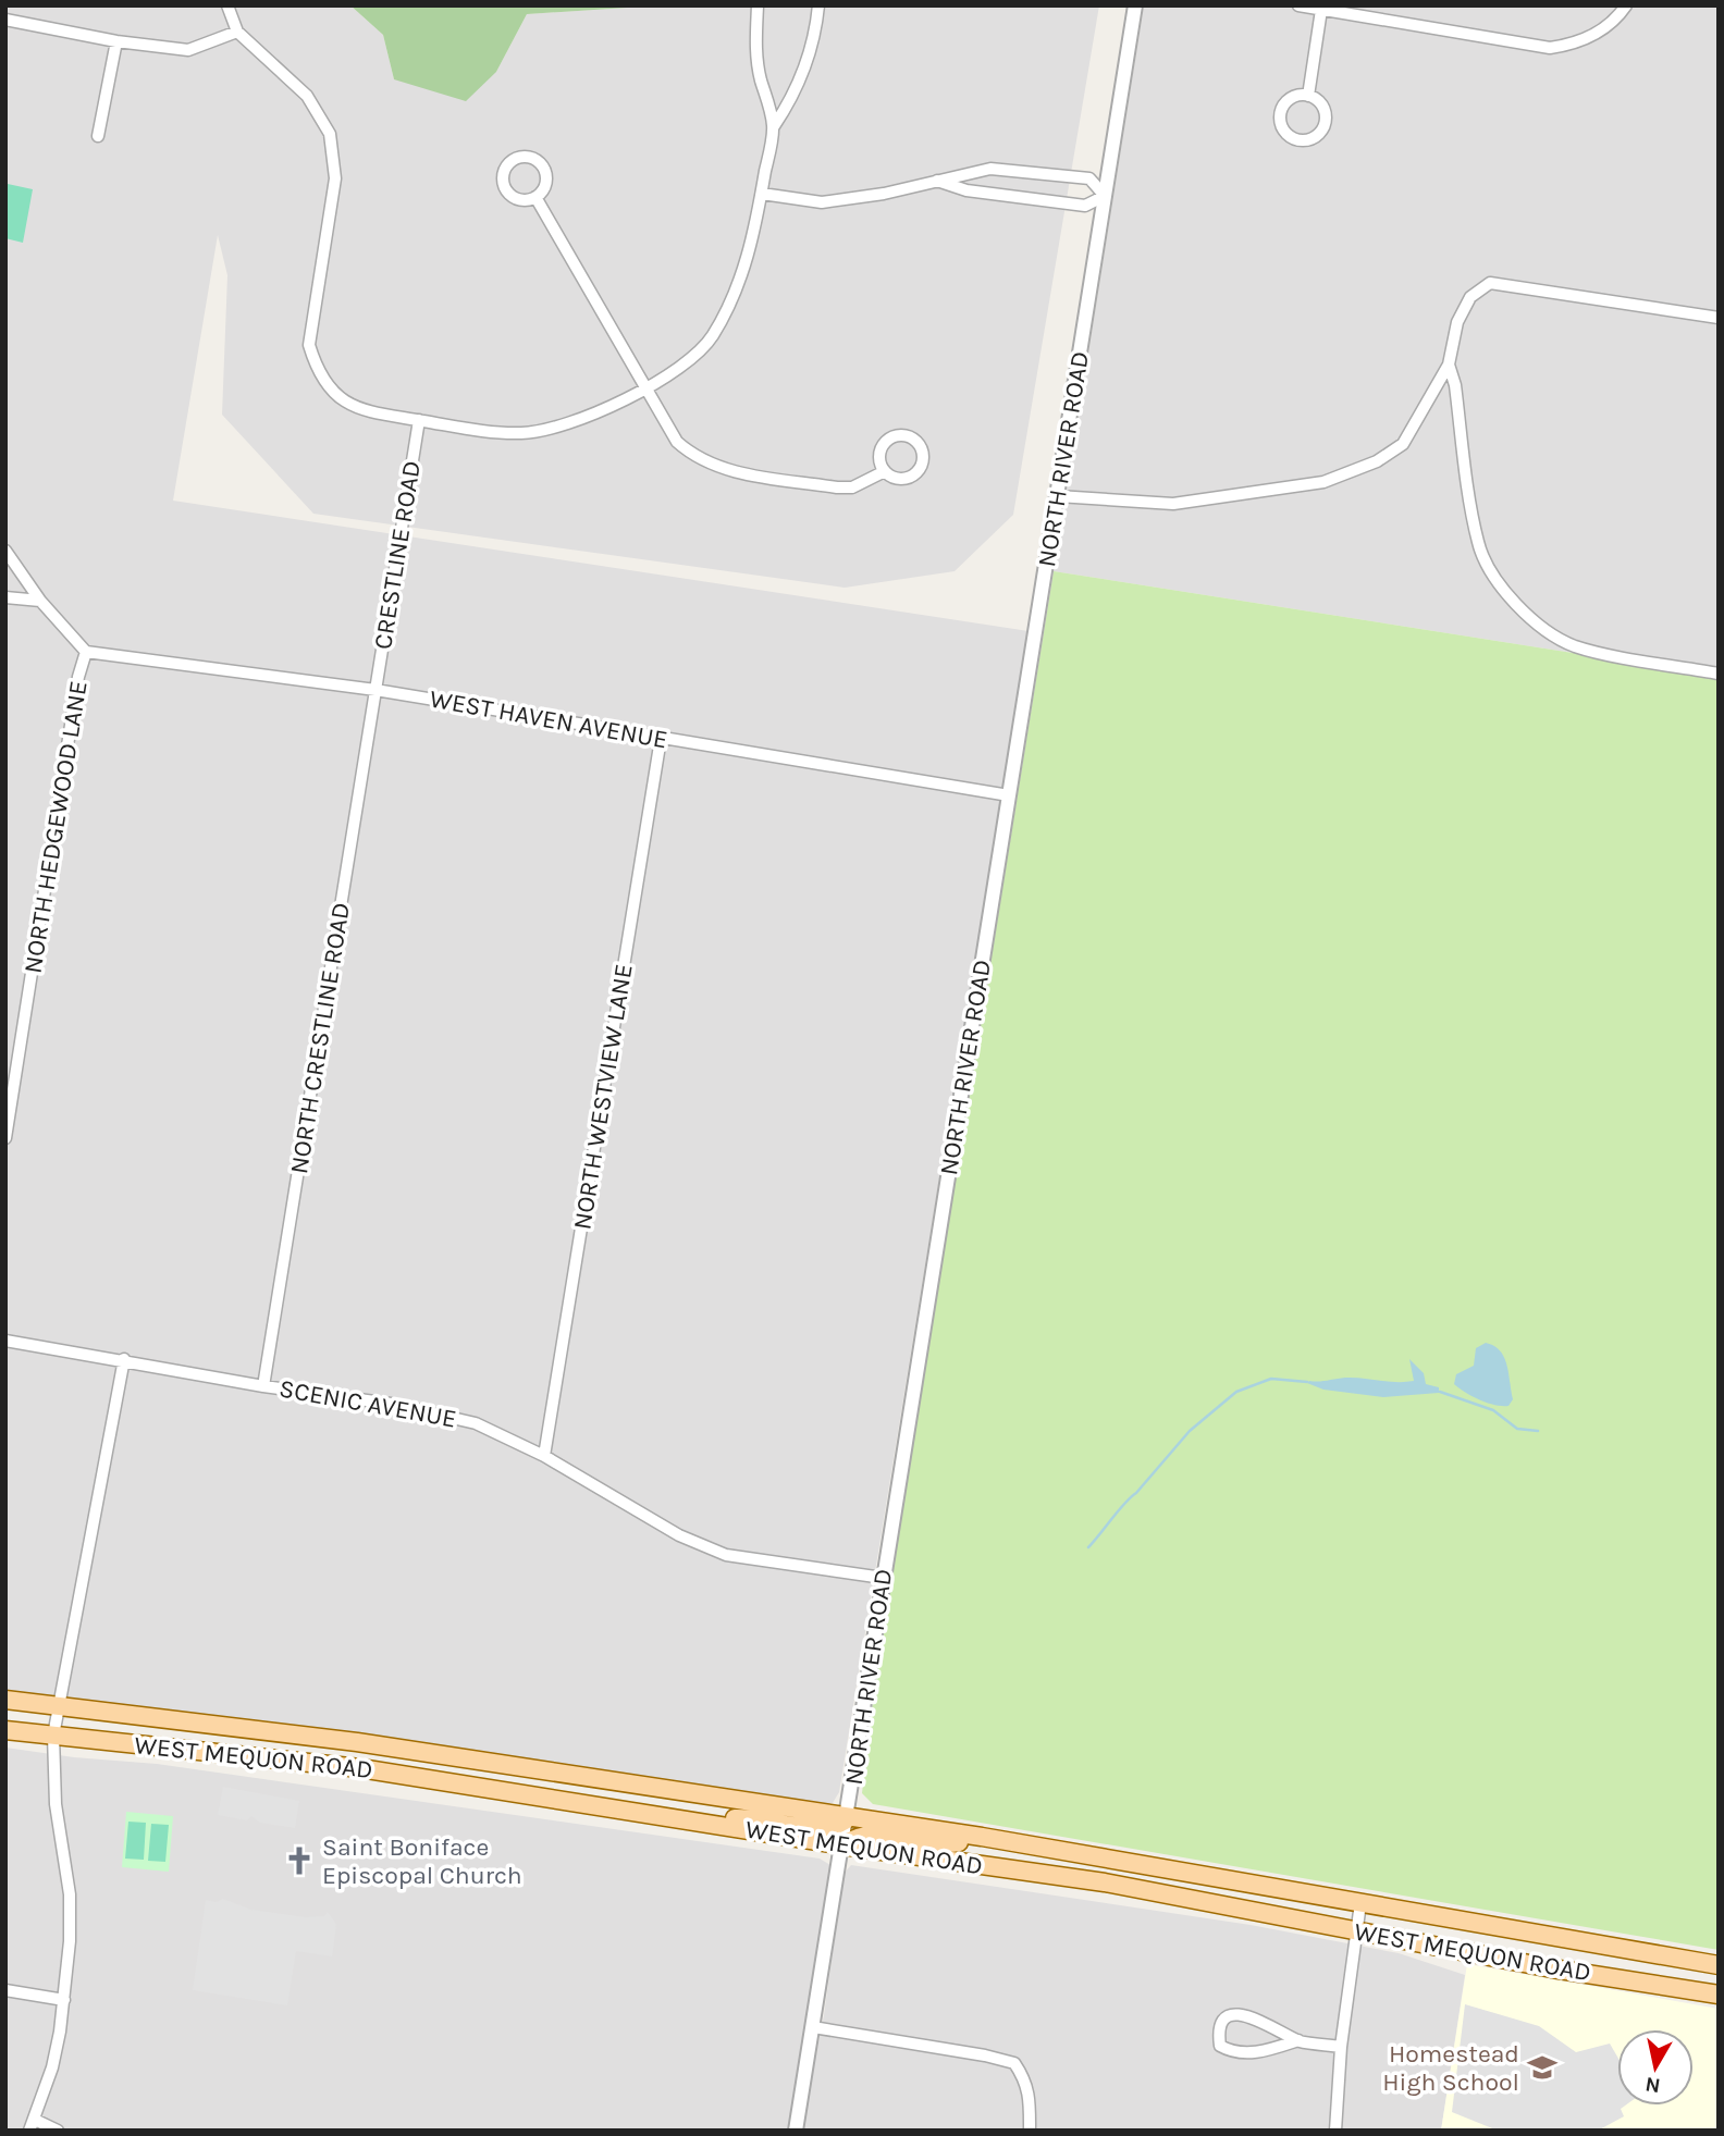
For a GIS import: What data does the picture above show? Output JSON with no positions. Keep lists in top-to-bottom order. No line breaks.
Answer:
{"streets":{"main road":["WEST MEQUON ROAD"],"street":["NORTH RIVER ROAD","CRESTLINE ROAD","WEST HAVEN AVENUE","NORTH HEDGEWOOD LANE","NORTH CRESTLINE ROAD","NORTH WESTVIEW LANE","SCENIC AVENUE"]},"crossings":[["NORTH RIVER ROAD","WEST HAVEN AVENUE"],["NORTH RIVER ROAD","SCENIC AVENUE"],["NORTH RIVER ROAD","WEST MEQUON ROAD"],["CRESTLINE ROAD","WEST HAVEN AVENUE"],["CRESTLINE ROAD","NORTH CRESTLINE ROAD"],["WEST HAVEN AVENUE","NORTH HEDGEWOOD LANE"],["WEST HAVEN AVENUE","NORTH CRESTLINE ROAD"],["WEST HAVEN AVENUE","NORTH WESTVIEW LANE"],["NORTH CRESTLINE ROAD","SCENIC AVENUE"],["NORTH WESTVIEW LANE","SCENIC AVENUE"]],"places":{"church":["Saint Boniface Episcopal Church"],"school or university":["Homestead High School"]},"north":"bottom"}
